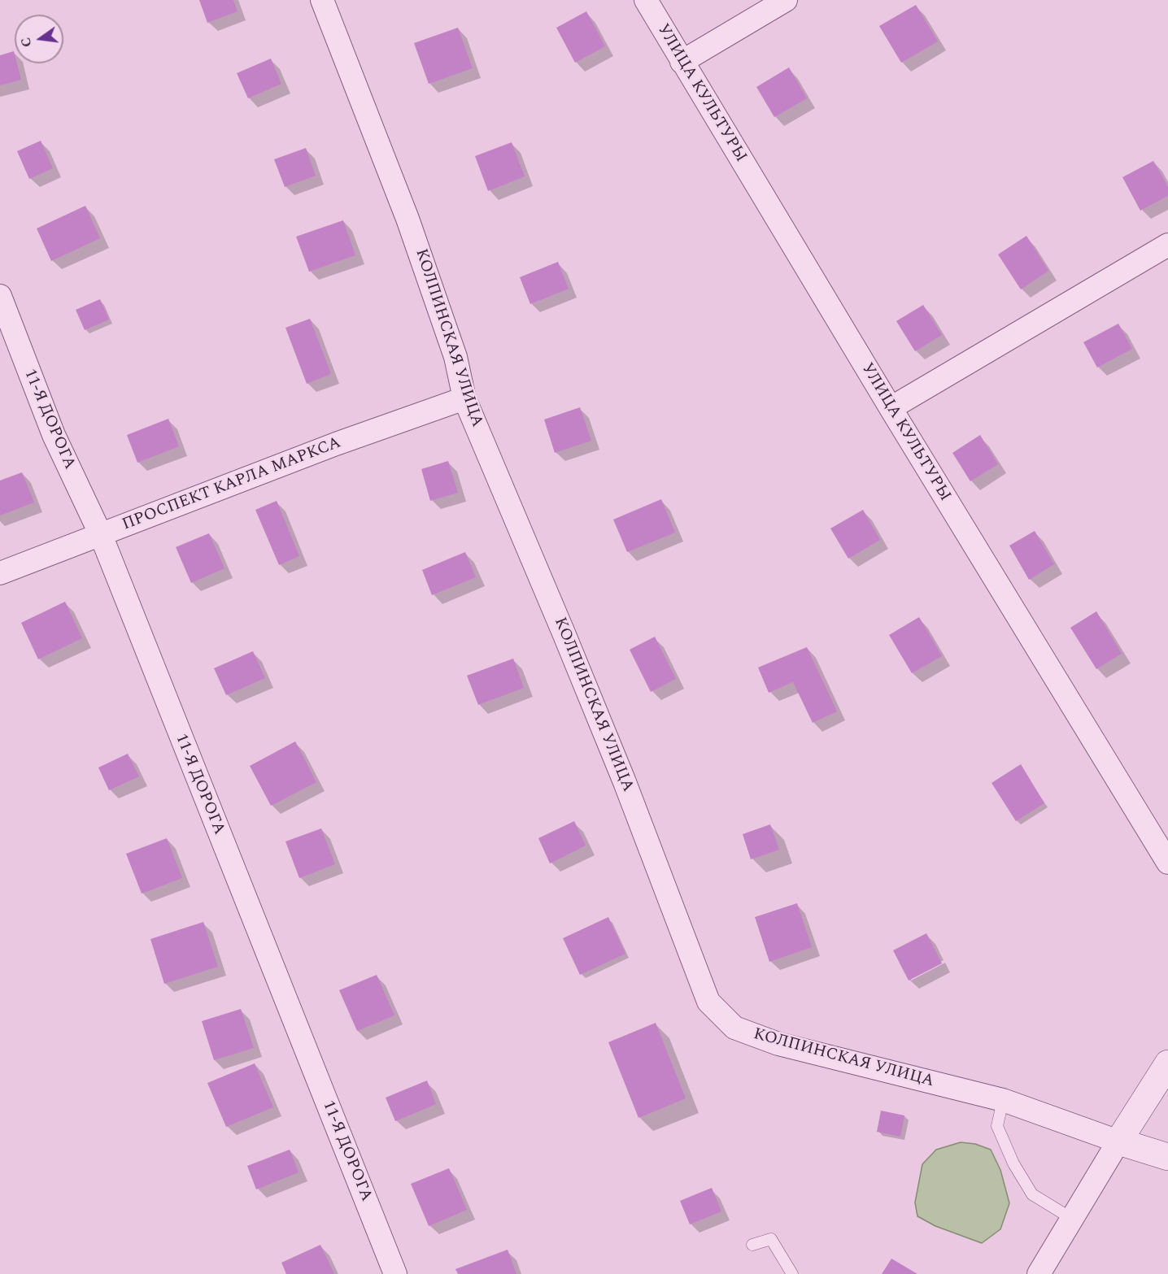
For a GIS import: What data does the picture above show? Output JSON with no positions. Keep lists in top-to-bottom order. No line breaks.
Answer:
{"streets":{"street":["УЛИЦА КУЛЬТУРЫ","КОЛПИНСКАЯ УЛИЦА","11-Я ДОРОГА","ПРОСПЕКТ КАРЛА МАРКСА"]},"crossings":[["КОЛПИНСКАЯ УЛИЦА","ПРОСПЕКТ КАРЛА МАРКСА"],["11-Я ДОРОГА","ПРОСПЕКТ КАРЛА МАРКСА"]],"north":"left"}
